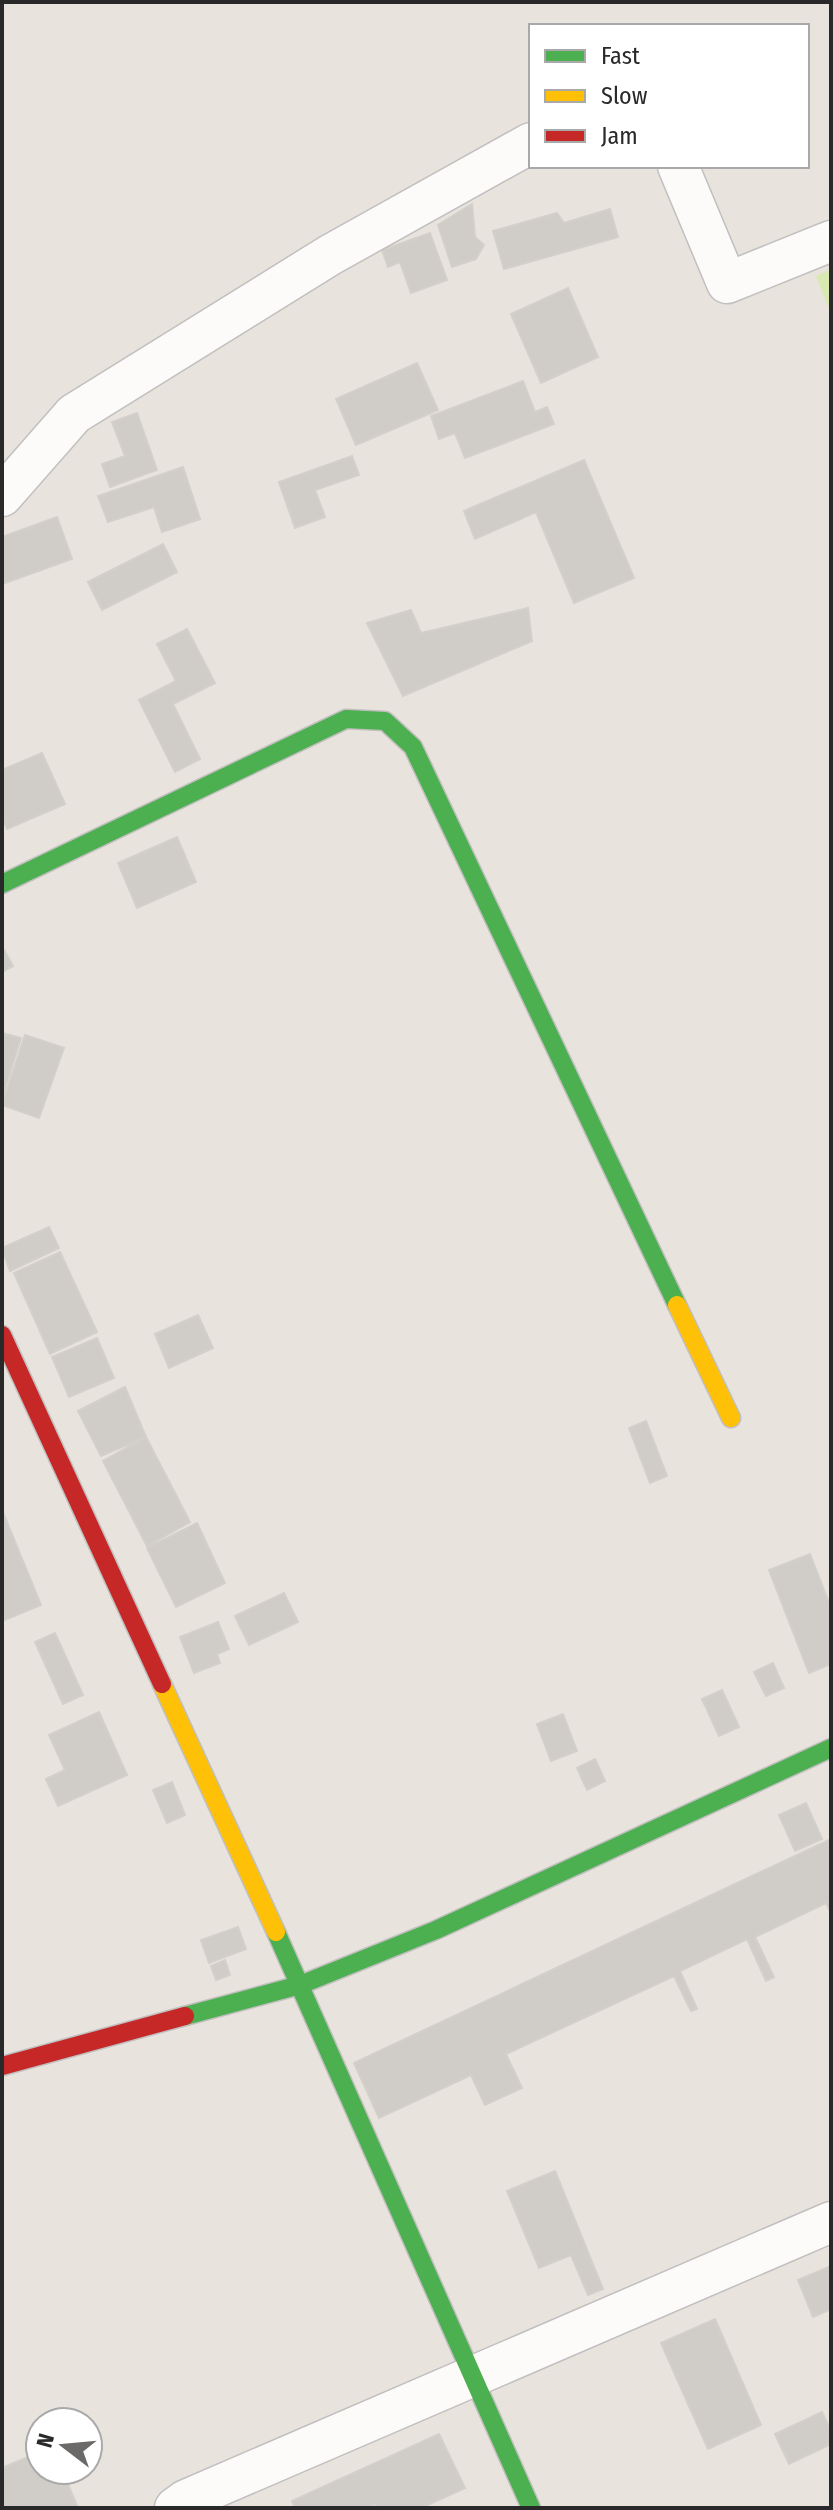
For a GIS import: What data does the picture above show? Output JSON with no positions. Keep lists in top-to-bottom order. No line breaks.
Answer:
{"legend":["Fast","Slow","Jam"],"north":"left"}
